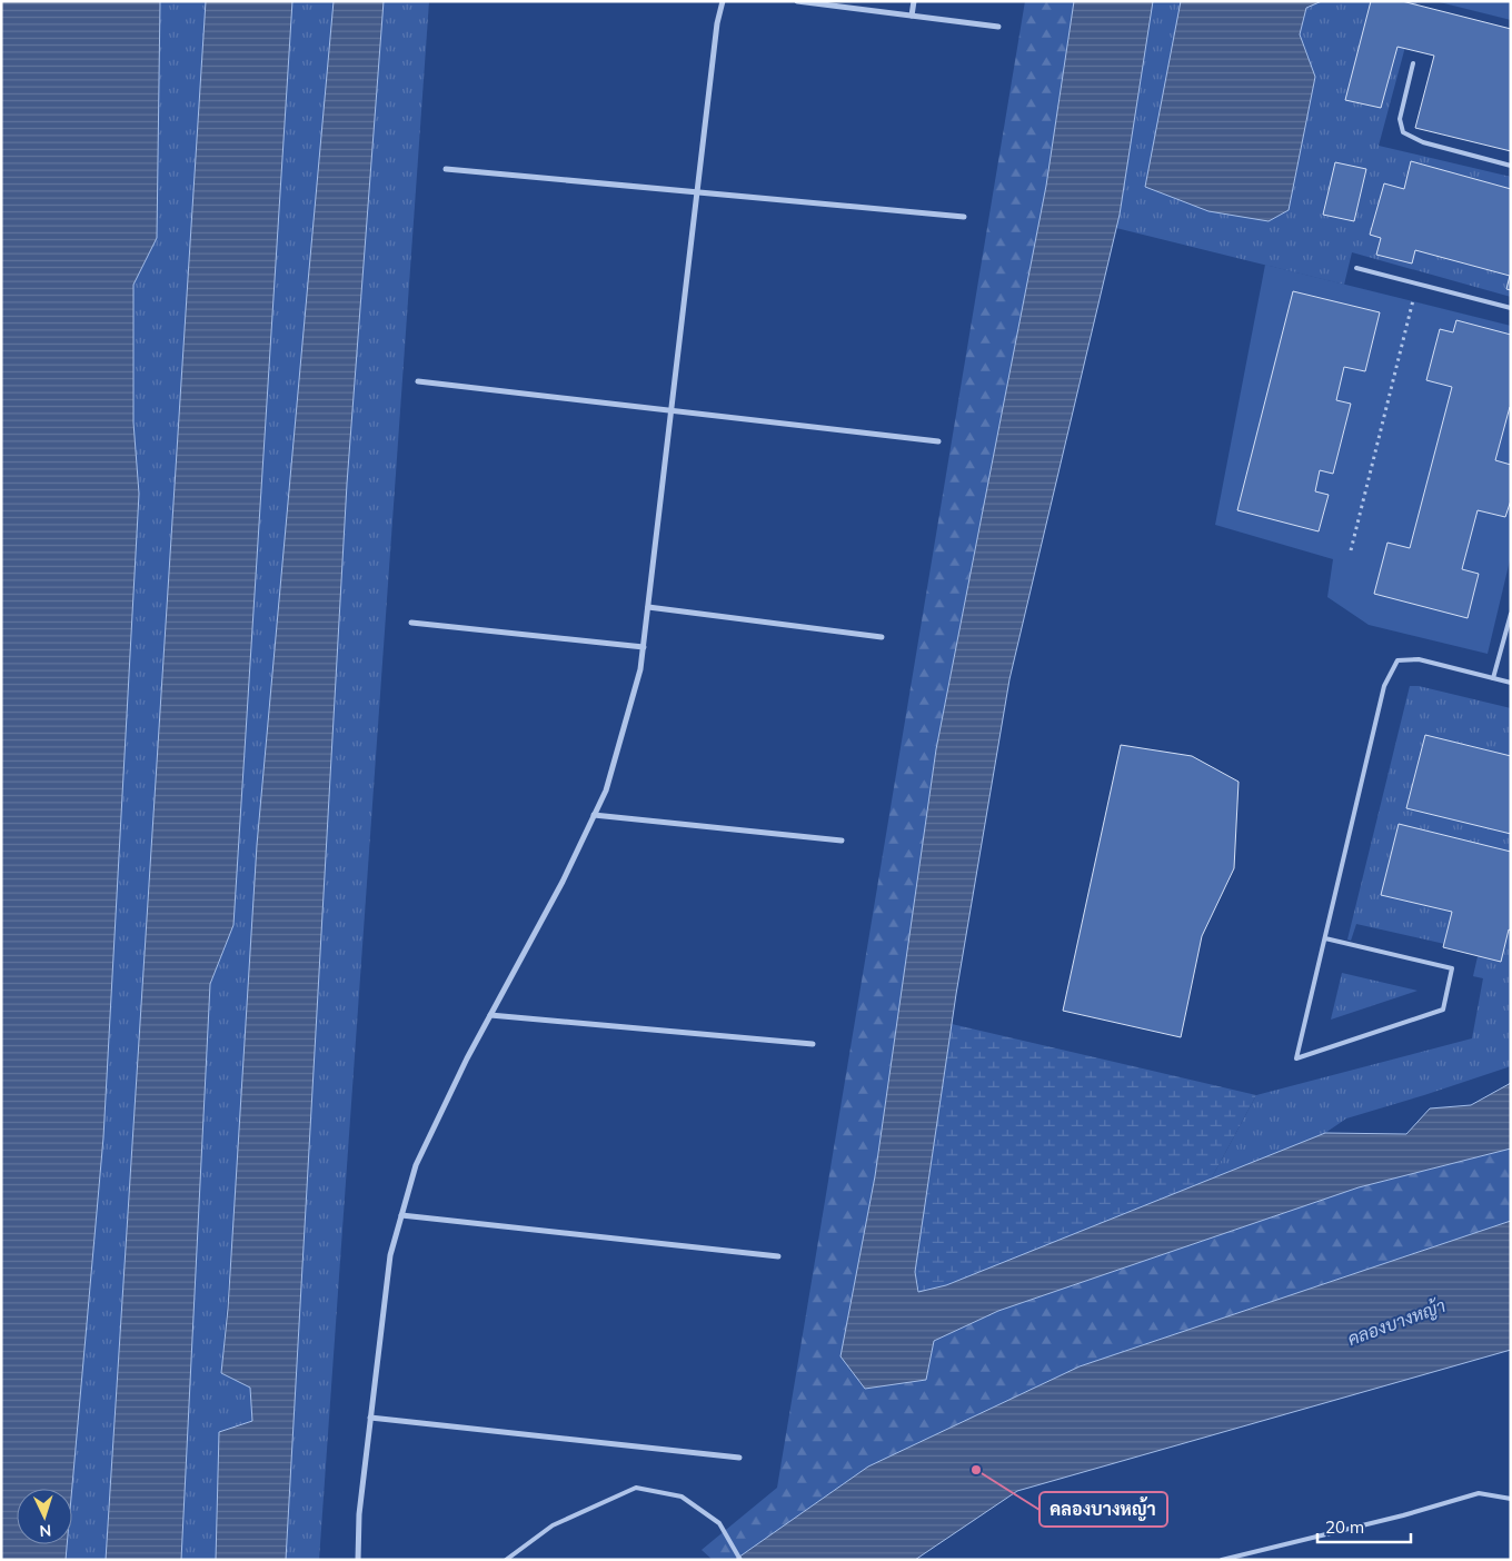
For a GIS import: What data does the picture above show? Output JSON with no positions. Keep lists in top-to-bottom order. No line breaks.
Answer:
{"water":["คลองบางหญ้า"],"places":["คลองบางหญ้า"],"scale_bar":"20 m","north":"bottom"}
